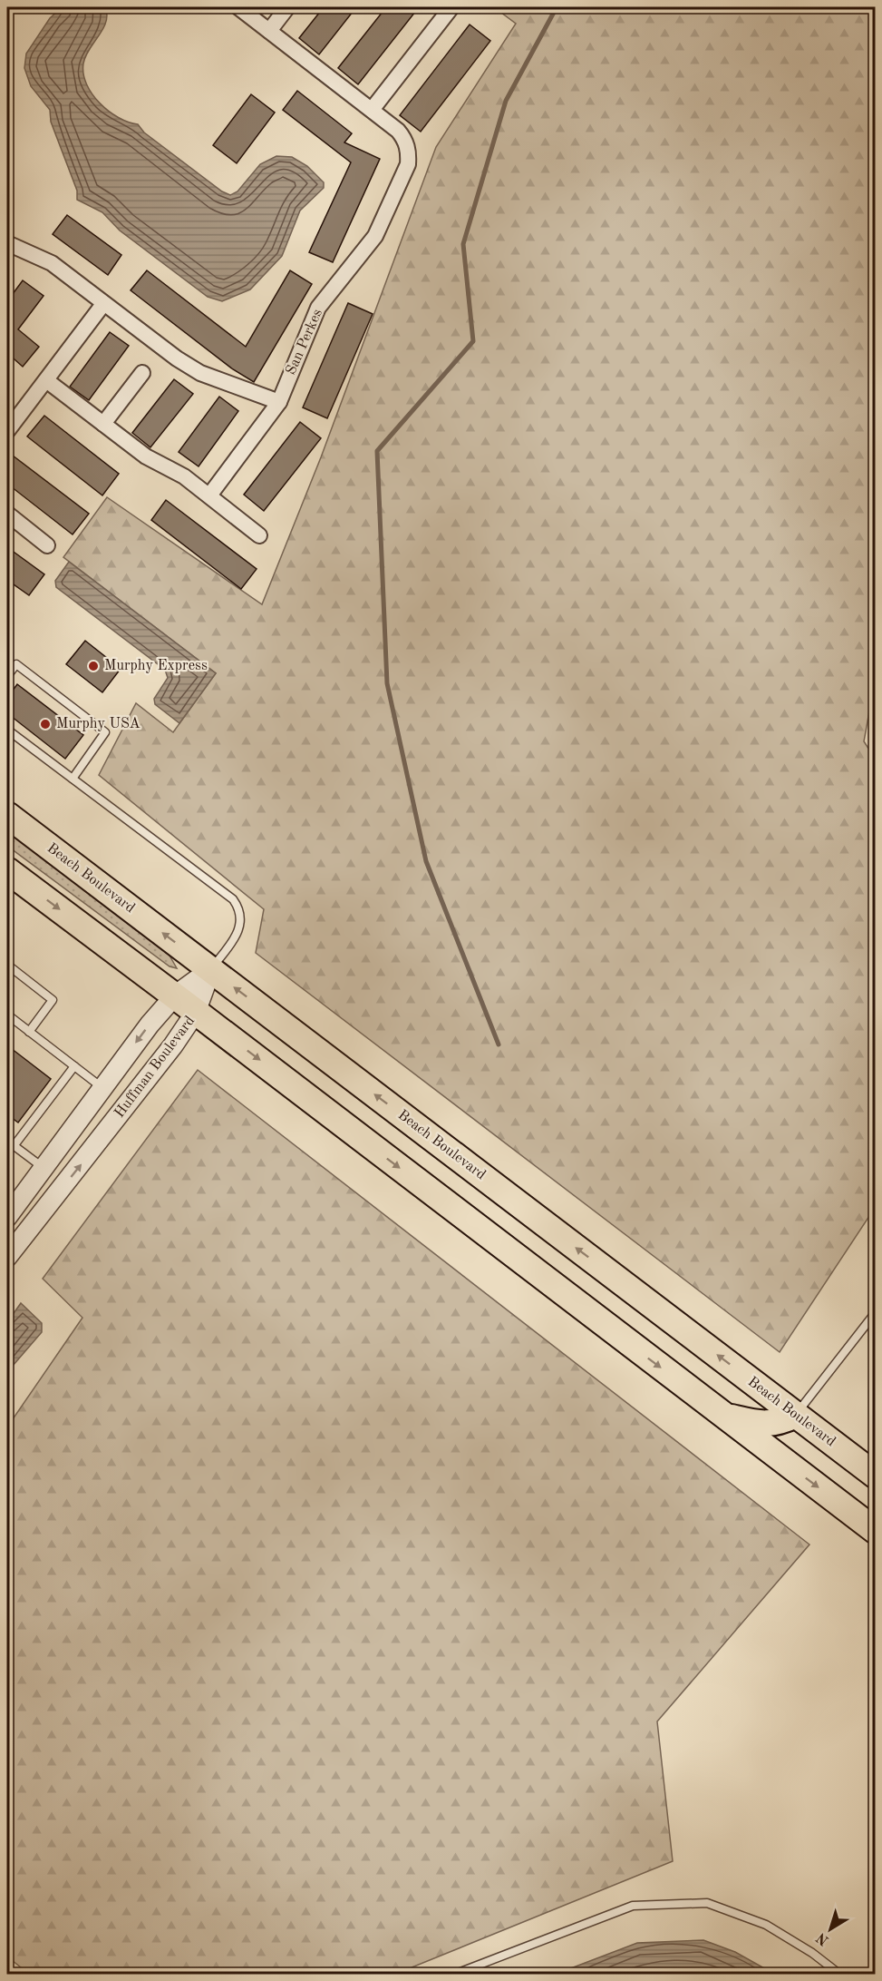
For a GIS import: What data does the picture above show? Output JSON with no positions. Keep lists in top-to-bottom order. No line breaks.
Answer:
{"streets":{"highway":["Beach Boulevard"],"street":["San Perkes","Huffman Boulevard"]},"crossings":[["Beach Boulevard","Huffman Boulevard"]],"places":["Murphy Express","Murphy USA"],"north":"bottom left"}
